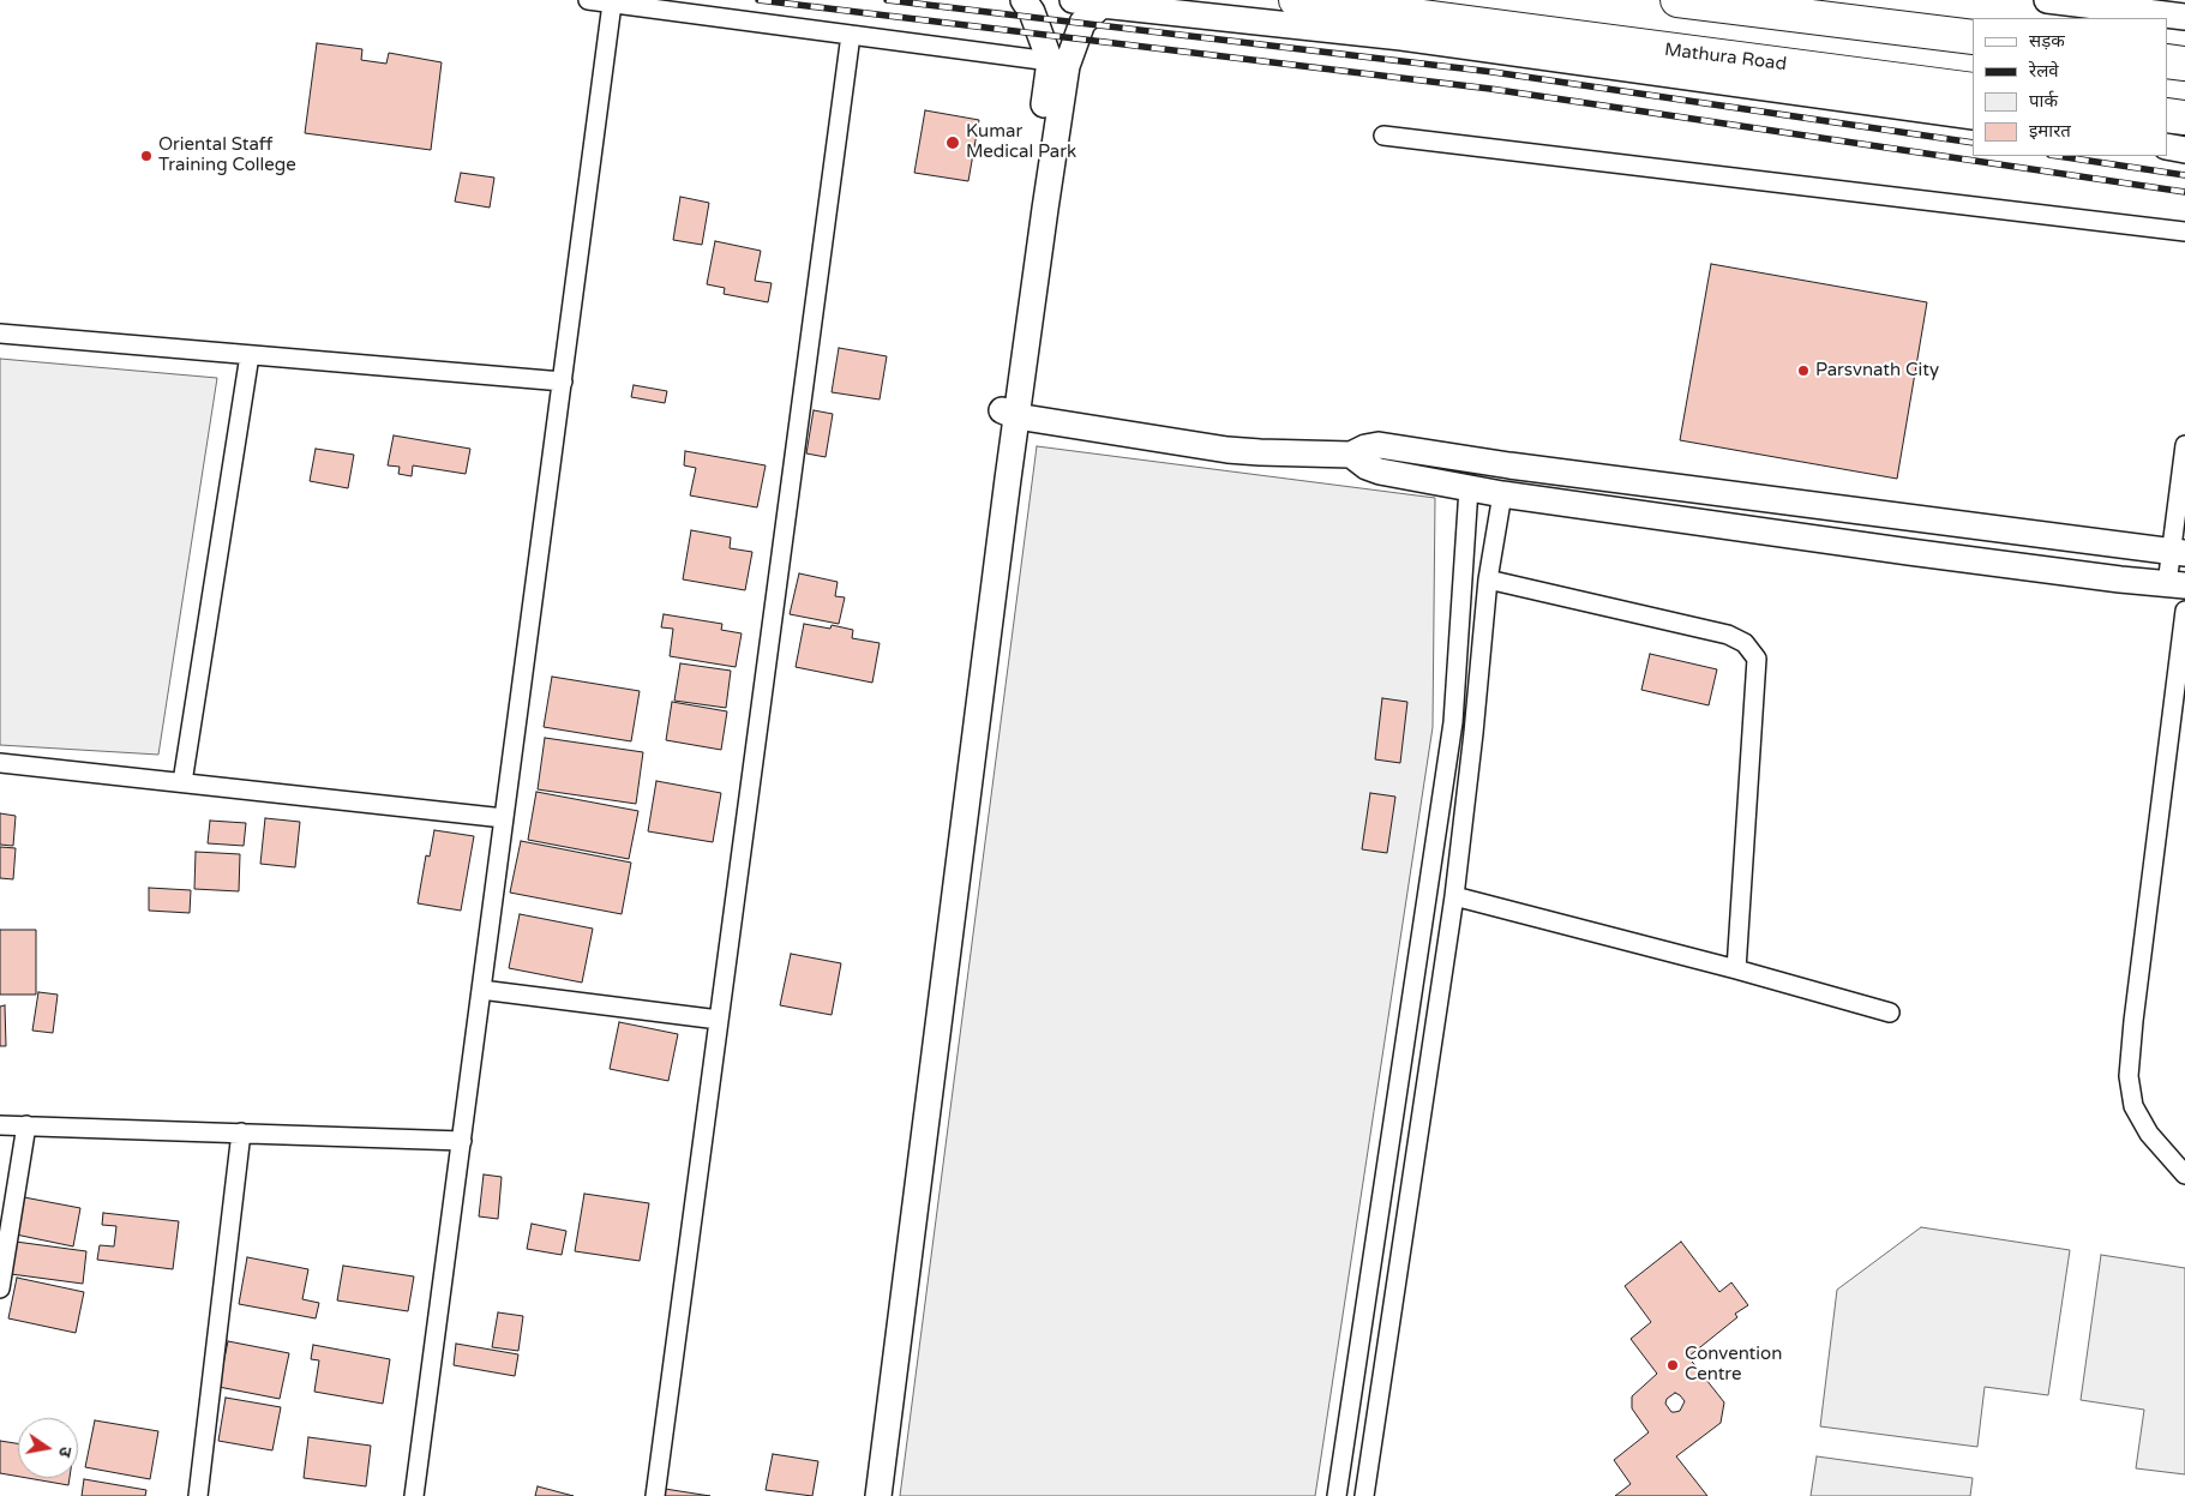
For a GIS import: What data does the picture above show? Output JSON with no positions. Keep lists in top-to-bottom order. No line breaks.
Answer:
{"streets":{"highway":["Mathura Road"]},"places":["Kumar Medical Park","Oriental Staff Training College","Parsvnath City","Convention Centre"],"legend":["सड़क","रेलवे","पार्क","इमारत"],"north":"right"}
